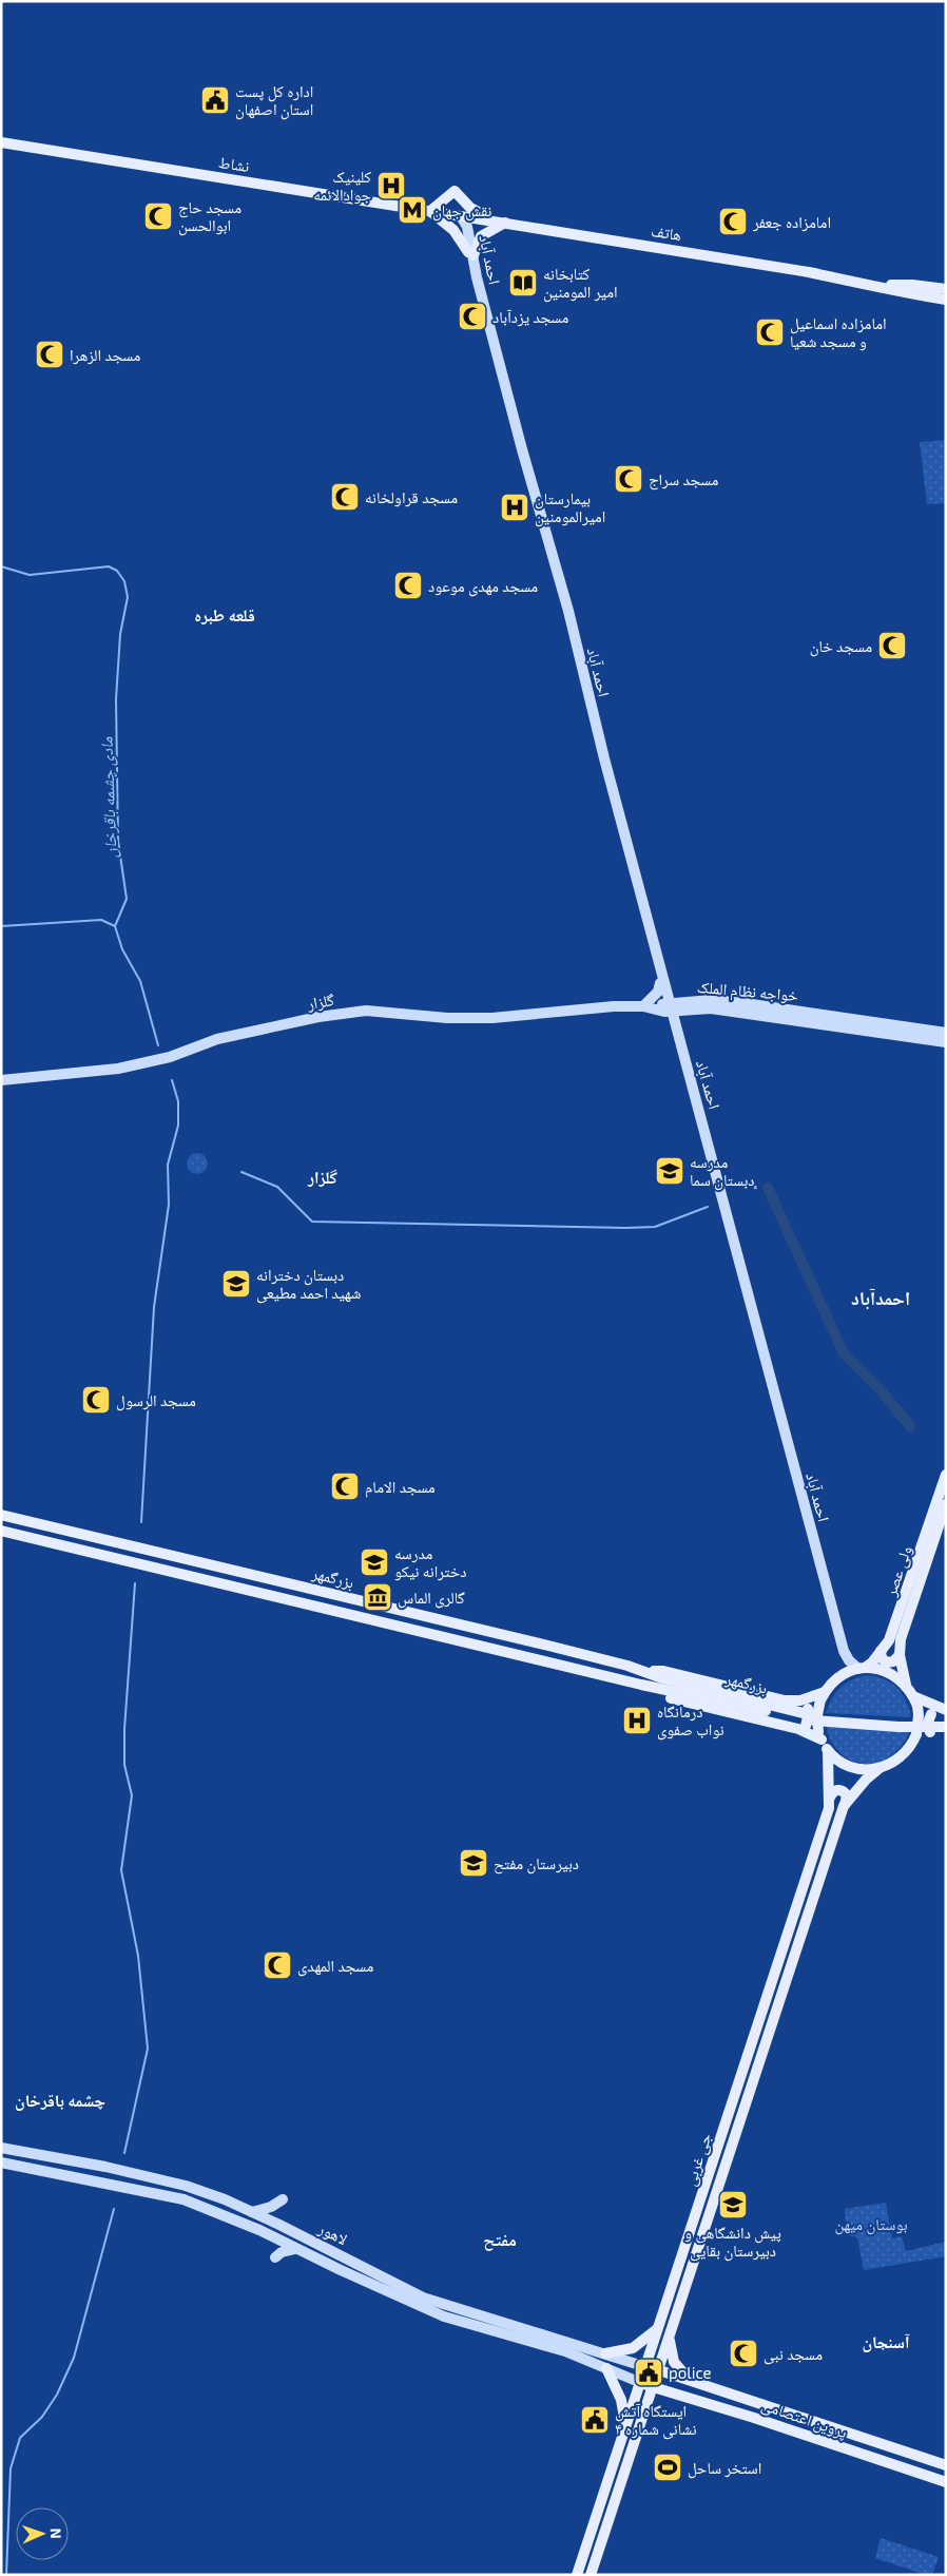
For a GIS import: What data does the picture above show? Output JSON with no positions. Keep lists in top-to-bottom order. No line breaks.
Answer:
{"streets":{"main road":["نشاط","هاتف","احمد آباد","خواجه نظام الملک","گلزار","ولی عصر","بزرگمهر","جی غربی","لاهور","پروین اعتصامی"]},"crossings":[["نشاط","هاتف"],["نشاط","احمد آباد"],["هاتف","احمد آباد"],["احمد آباد","خواجه نظام الملک"],["احمد آباد","گلزار"],["احمد آباد","ولی عصر"],["احمد آباد","جی غربی"],["خواجه نظام الملک","گلزار"],["ولی عصر","جی غربی"],["جی غربی","لاهور"],["جی غربی","پروین اعتصامی"],["لاهور","پروین اعتصامی"]],"districts":["قلعه طبره","گلزار","احمدآباد","چشمه باقرخان","مفتح","آسنجان"],"water":["مادی چشمه باقرخان"],"parks":["بوستان میهن"],"places":{"public building":["اداره کل پست استان اصفهان","police","ایستگاه آتش نشانی شماره ۴"],"hospital":["کلینیک جوادالائمه","بیمارستان امیرالمومنین","درمانگاه نواب صفوی"],"metro station":["نقش جهان"],"mosque":["مسجد حاج ابوالحسن","امامزاده جعفر","مسجد یزدآباد","امامزاده اسماعیل و مسجد شعیا","مسجد الزهرا","مسجد سراج","مسجد قراولخانه","مسجد مهدی موعود","مسجد خان","مسجد الرسول","مسجد الامام","مسجد المهدی","مسجد نبی"],"library":["کتابخانه امیر المومنین"],"school or university":["مدرسه دبستان سما ٕ","دبستان دخترانه شهید احمد مطیعی","مدرسه دخترانه نیکو","دبیرستان مفتح","پیش دانشگاهی و دبیرستان بقایی"],"museum":["گالری الماس"],"sports":["استخر ساحل"]},"north":"right"}
